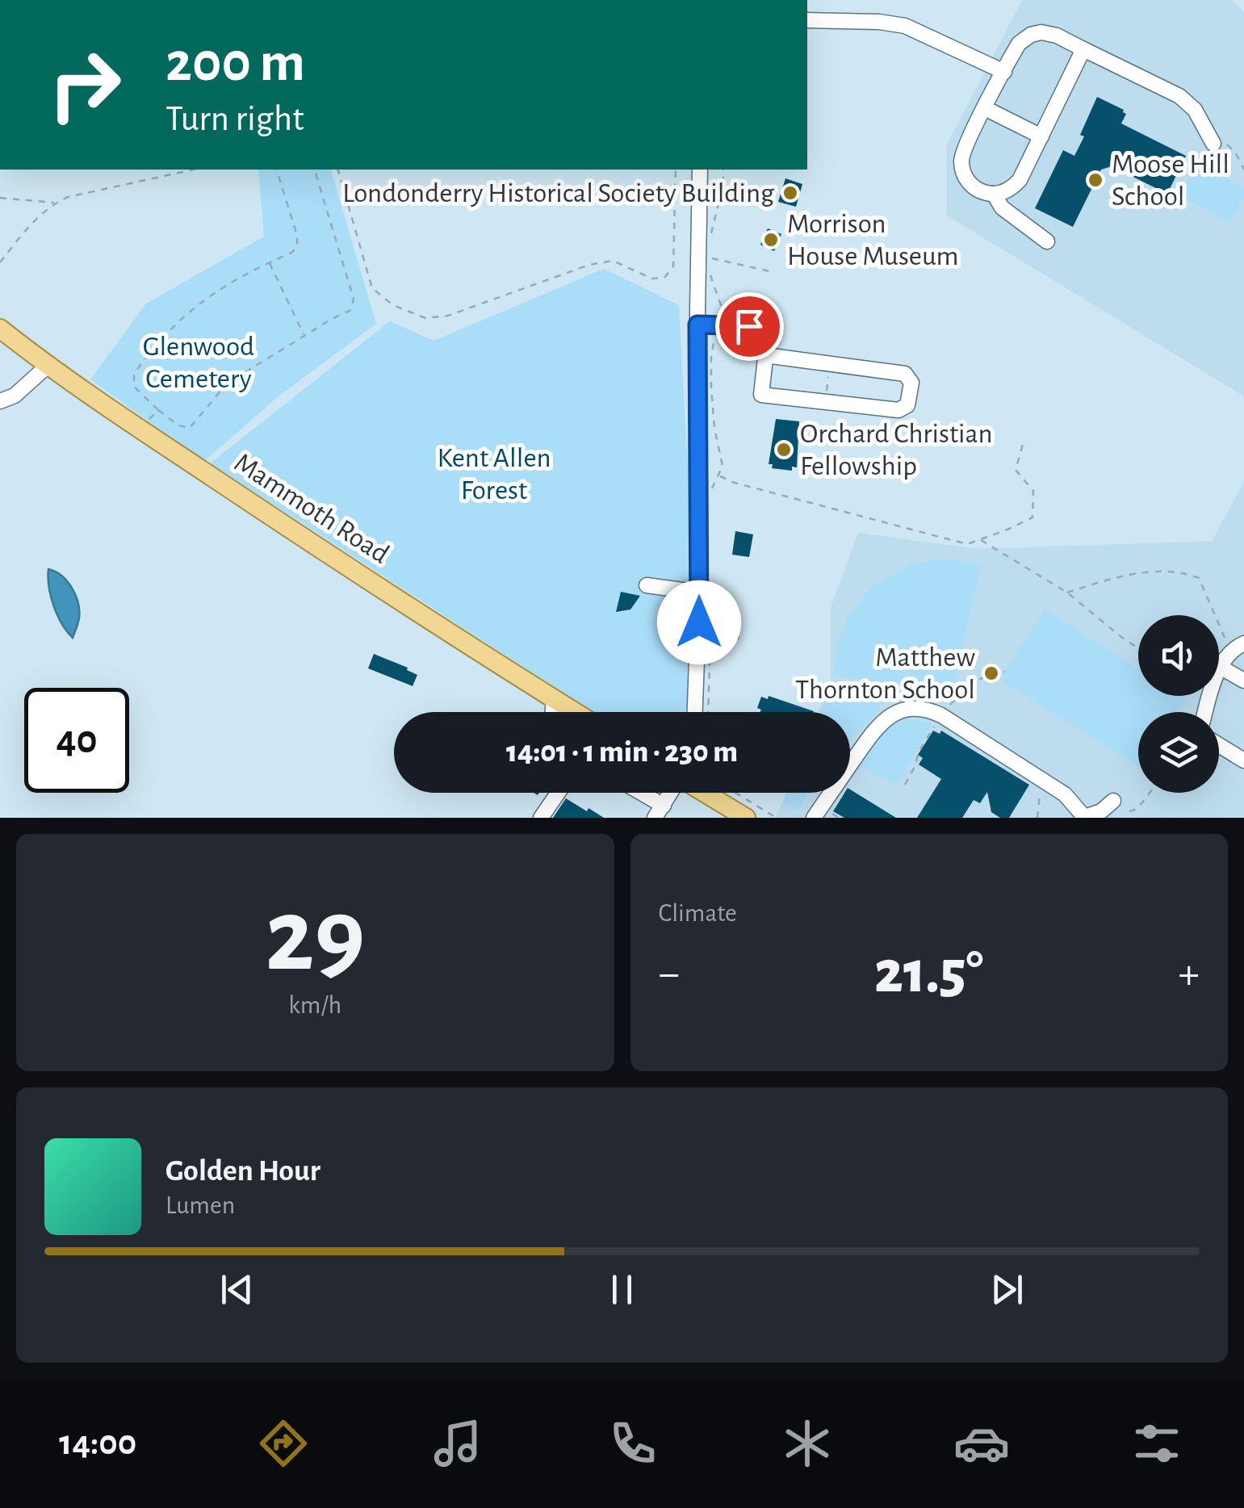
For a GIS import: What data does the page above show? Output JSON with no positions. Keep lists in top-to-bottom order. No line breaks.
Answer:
{"streets":{"main road":["Mammoth Road"]},"parks":["Glenwood Cemetery","Kent Allen Forest"],"places":["Moose Hill School","Londonderry Historical Society Building","Morrison House Museum","Orchard Christian Fellowship","Matthew Thornton School"],"page":{"turn":["200 m","Turn right"],"limit":"40","trip":"14:01 · 1 min · 230 m","tile":[["29","km/h"],"Climate"],"heat":["−","21.5°","+"],"song":["Golden Hour","Lumen"],"tabs":"14:00"}}
